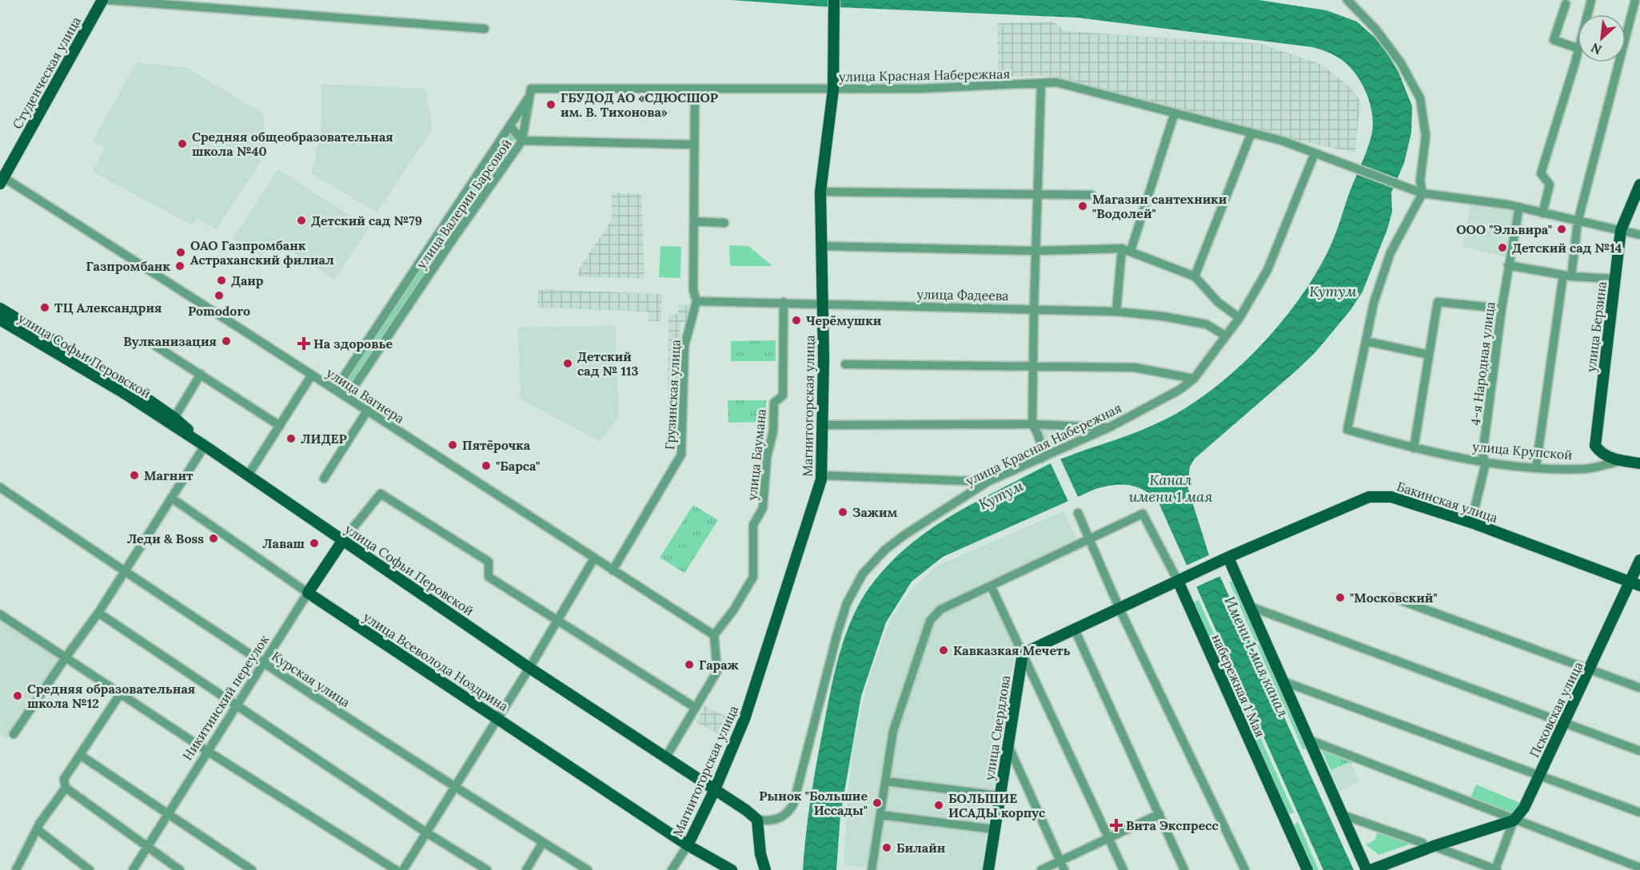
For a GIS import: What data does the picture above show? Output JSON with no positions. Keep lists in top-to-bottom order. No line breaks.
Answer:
{"streets":{"main road":["Студенческая улица","улица Берзина","улица Софьи Перовской","Магнитогорская улица","улица Крупской","Бакинская улица","улица Всеволода Ноздрина","набережная 1 Мая","Никитинский переулок","Псковская улица","улица Свердлова"],"street":["улица Красная Набережная","улица Валерии Барсовой","улица Фадеева","4-я Народная улица","Грузинская улица","улица Вагнера","улица Баумана","Курская улица"]},"crossings":[["Студенческая улица","улица Вагнера"],["улица Красная Набережная","улица Валерии Барсовой"],["улица Красная Набережная","улица Фадеева"],["улица Красная Набережная","улица Берзина"],["улица Красная Набережная","улица Софьи Перовской"],["улица Красная Набережная","4-я Народная улица"],["улица Красная Набережная","Грузинская улица"],["улица Красная Набережная","Магнитогорская улица"],["улица Валерии Барсовой","улица Вагнера"],["улица Фадеева","Грузинская улица"],["улица Фадеева","Магнитогорская улица"],["улица Фадеева","улица Баумана"],["улица Берзина","улица Крупской"],["улица Софьи Перовской","Магнитогорская улица"],["улица Софьи Перовской","Никитинский переулок"],["4-я Народная улица","улица Крупской"],["4-я Народная улица","Бакинская улица"],["Грузинская улица","улица Вагнера"],["улица Вагнера","улица Баумана"],["Магнитогорская улица","улица Всеволода Ноздрина"],["Бакинская улица","набережная 1 Мая"],["Бакинская улица","Псковская улица"],["улица Всеволода Ноздрина","Никитинский переулок"],["Курская улица","Никитинский переулок"]],"water":["Кутум","Канал имени 1 мая","Имени 1 мая канал"],"places":{"other":["ГБУДОД АО «СДЮСШОР им. В. Тихонова»","Средняя общеобразовательная школа №40","Магазин сантехники \"Водолей\"","Детский сад №79","ООО \"Эльвира\"","Детский сад №14","ОАО Газпромбанк Астраханский филиал","Газпромбанк","Даир","Pomodoro","ТЦ Александрия","Черёмушки","Вулканизация","Детский сад № 113","ЛИДЕР","Пятёрочка","\"Барса\"","Магнит","Зажим","Леди & Boss","Лаваш","\"Московский\"","Кавказкая Мечеть","Гараж","Средняя образовательная школа №12","Рынок \"Большие Иссады\"","БОЛЬШИЕ ИСАДЫ корпус","Билайн"],"health":["На здоровье","Вита Экспресс"]},"north":"bottom left"}
